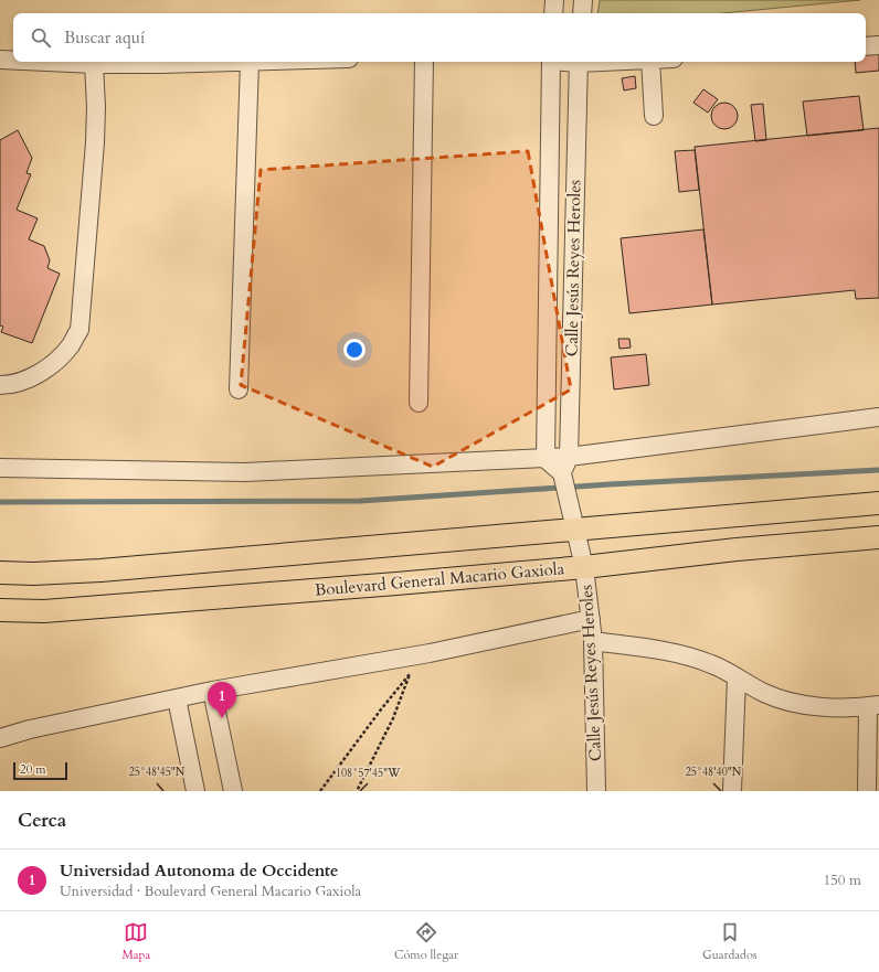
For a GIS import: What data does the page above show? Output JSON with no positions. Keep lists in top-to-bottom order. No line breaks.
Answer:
{"streets":{"main road":["Boulevard General Macario Gaxiola"],"street":["Calle Jesús Reyes Heroles"]},"crossings":[["Calle Jesús Reyes Heroles","Boulevard General Macario Gaxiola"]],"scale_bar":"20 m","page":{"search":"Buscar aquí","pins":"1","scale":"20 m","heading":"Cerca","list":[{"mark":"1","name":"Universidad Autonoma de Occidente","note":"Universidad · Boulevard General Macario Gaxiola","value":"150 m"}],"nav":["Mapa","Cómo llegar","Guardados"]},"coordinates":["25°48'45\"N","25°48'40\"N","108°57'45\"W"]}
